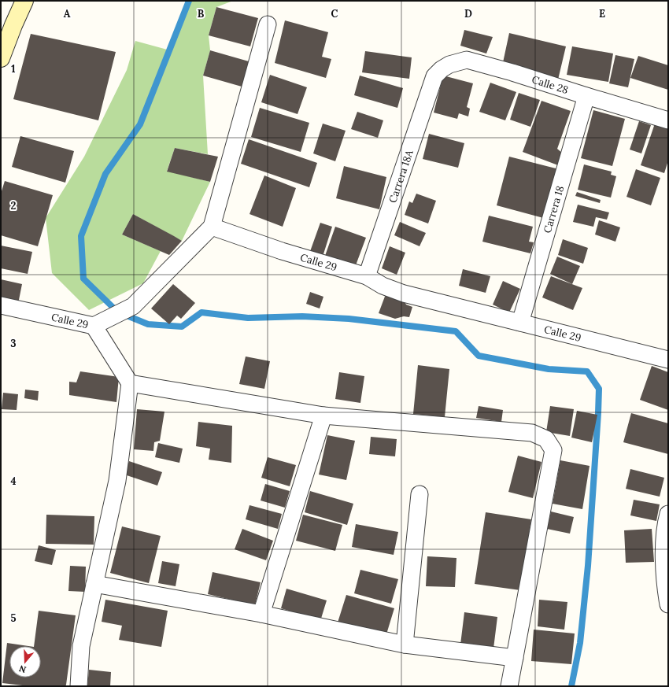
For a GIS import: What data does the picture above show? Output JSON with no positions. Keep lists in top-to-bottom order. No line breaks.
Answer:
{"streets":{"street":["Calle 28","Carrera 18A","Carrera 18","Calle 29"]},"crossings":[["Calle 28","Carrera 18A"],["Calle 28","Carrera 18"],["Carrera 18A","Calle 29"],["Carrera 18","Calle 29"]],"north":"bottom","grid":{"columns":["A","B","C","D","E"],"rows":["1","2","3","4","5"]}}
